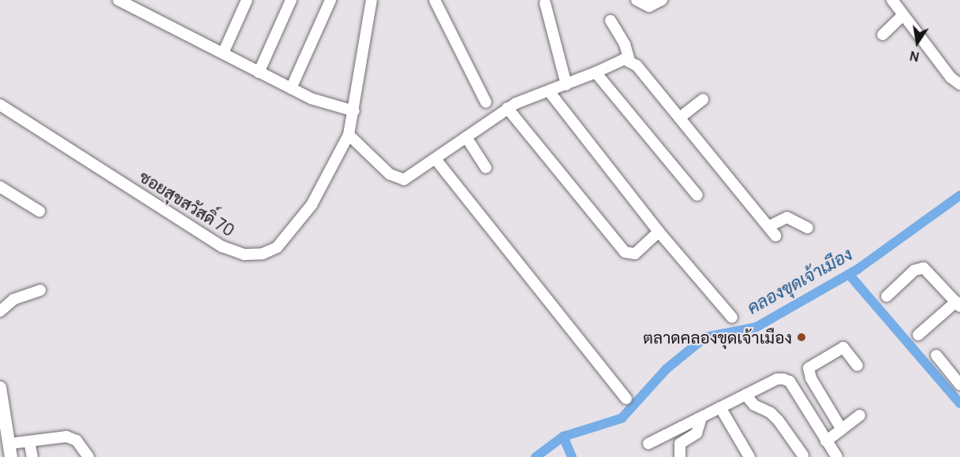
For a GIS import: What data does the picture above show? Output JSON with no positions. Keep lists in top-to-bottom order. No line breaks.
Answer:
{"streets":{"street":["ซอยสุขสวัสดิ์ 70"]},"water":["คลองขุดเจ้าเมือง"],"places":["ตลาดคลองขุดเจ้าเมือง"],"north":"bottom"}
